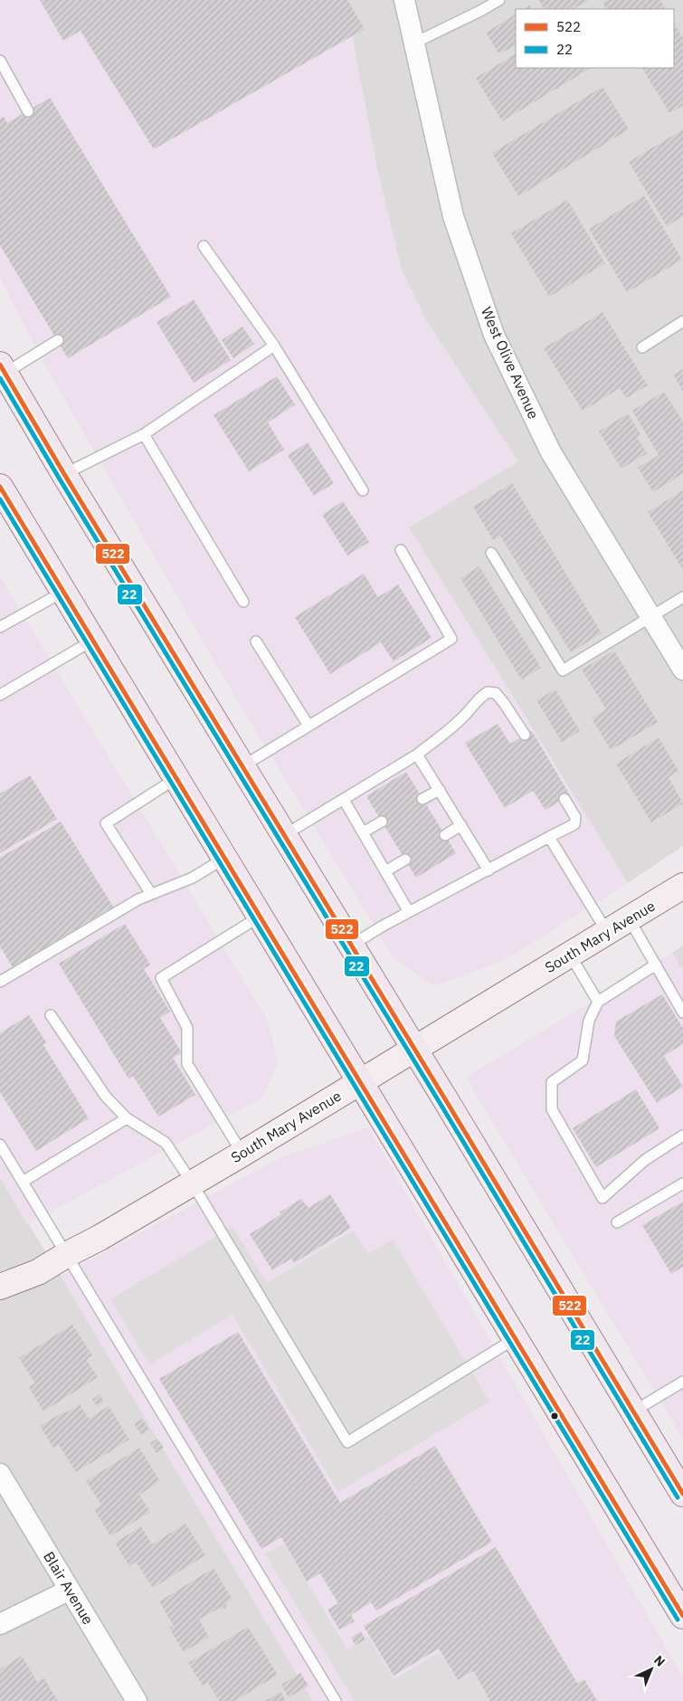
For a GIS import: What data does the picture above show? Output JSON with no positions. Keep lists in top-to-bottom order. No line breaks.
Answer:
{"streets":{"main road":["South Mary Avenue"],"street":["West Olive Avenue","Blair Avenue"]},"lines":["transit line 522","transit line 22"],"legend":["522","22"],"north":"top right"}
